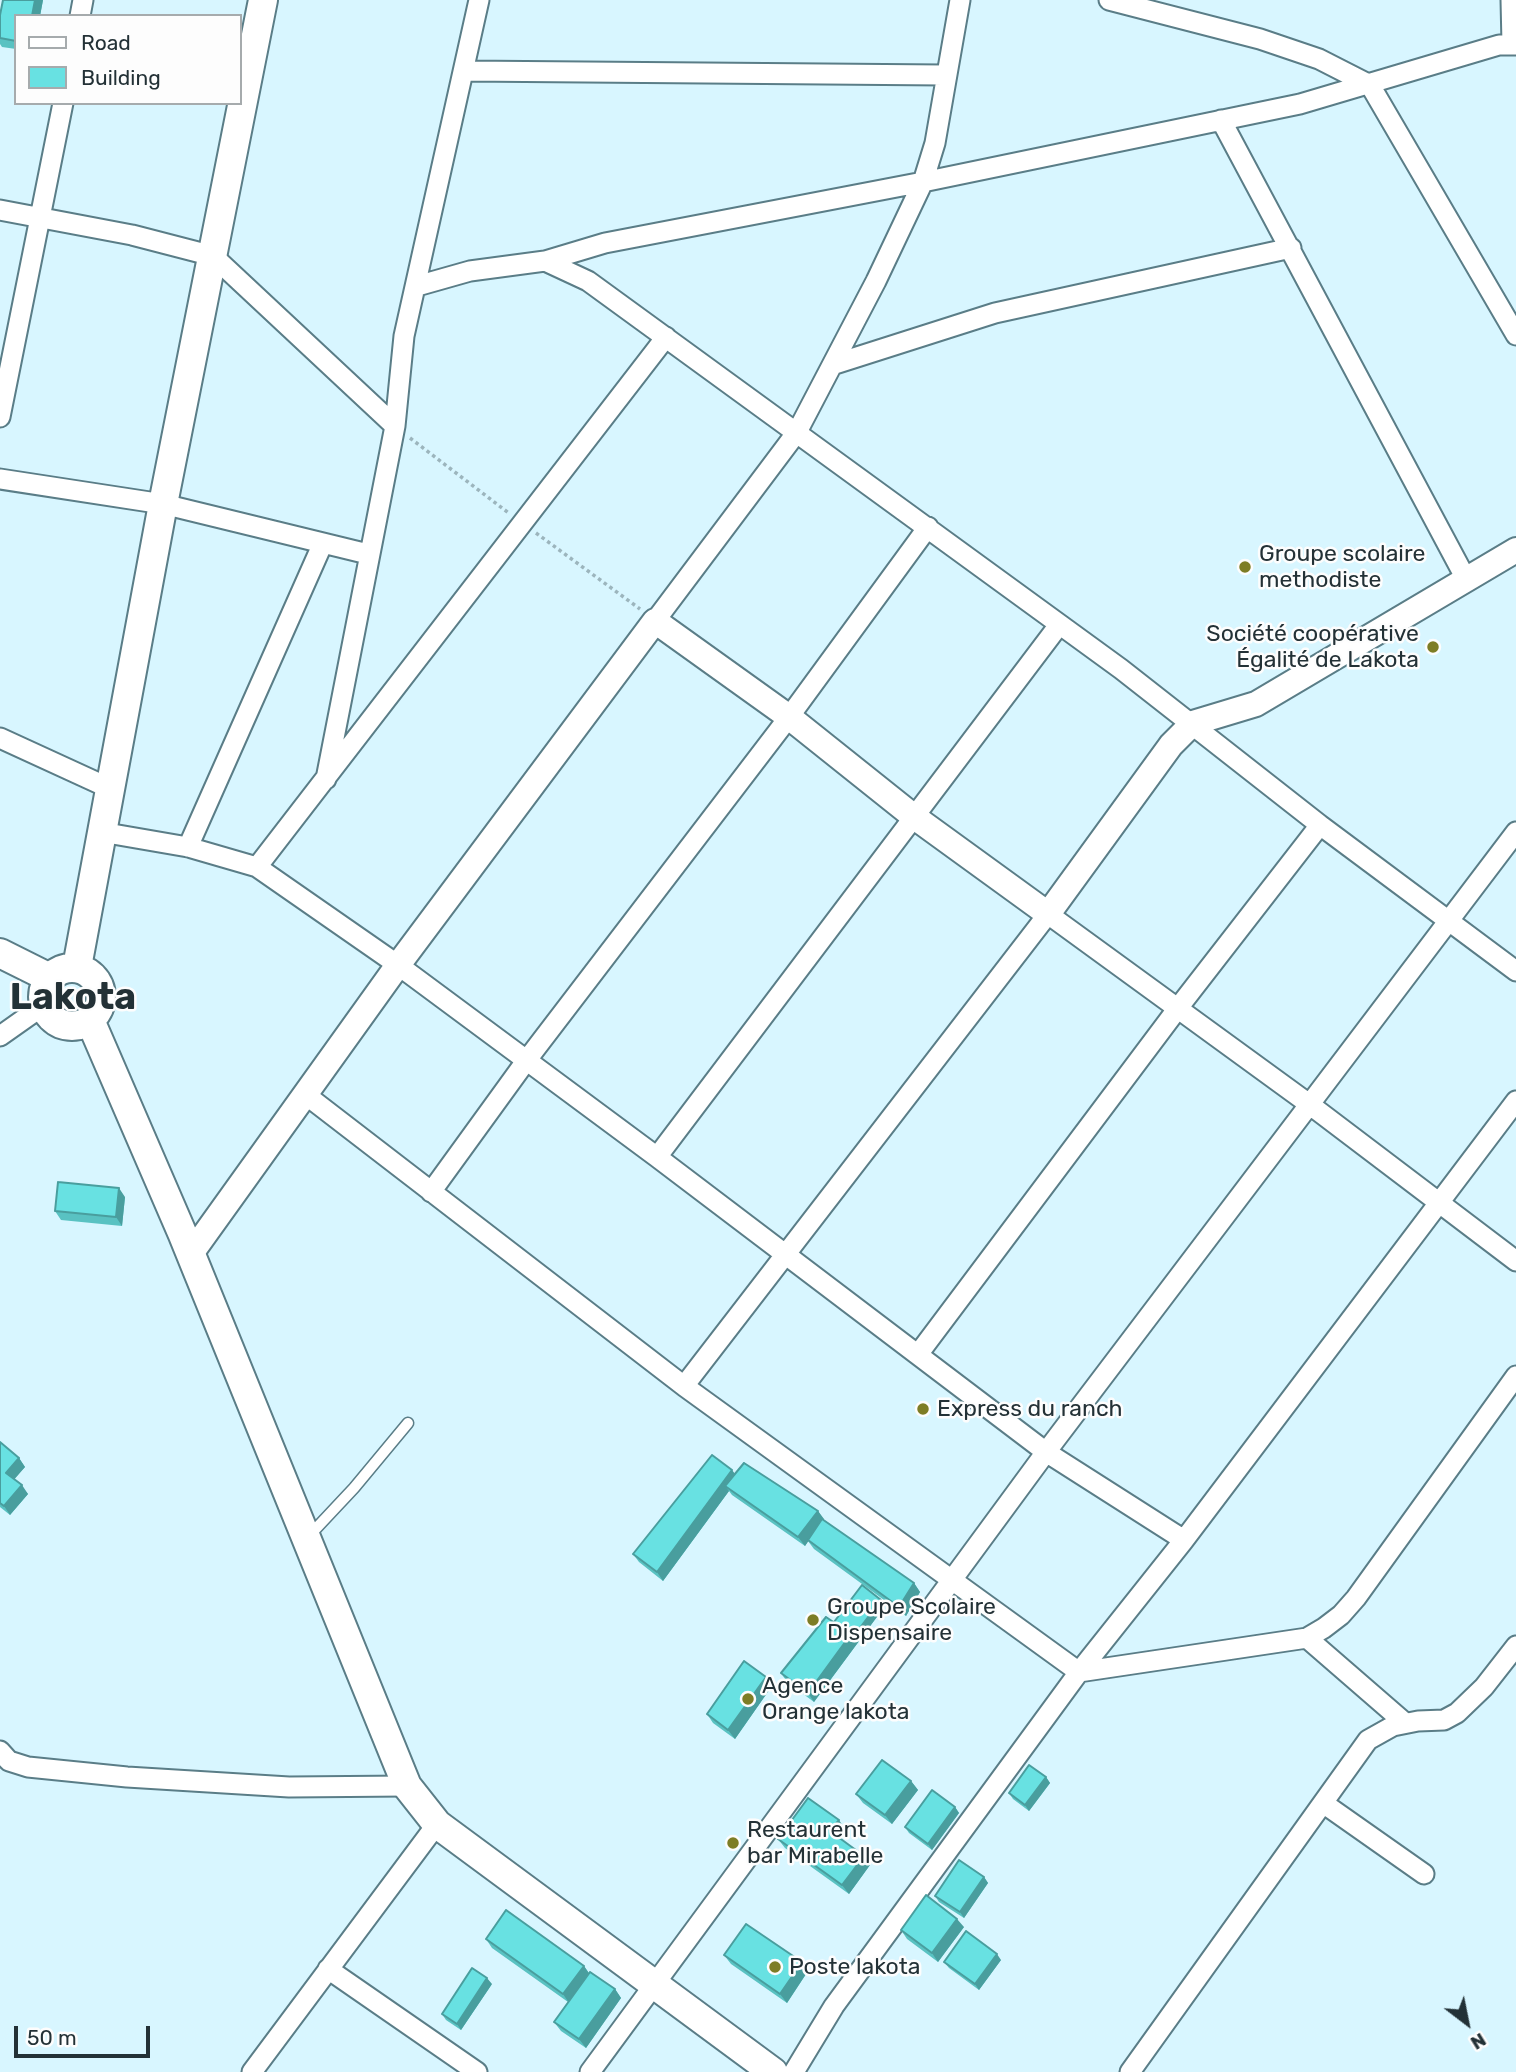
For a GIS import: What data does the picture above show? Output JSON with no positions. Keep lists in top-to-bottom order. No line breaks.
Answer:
{"districts":["Lakota"],"places":["Groupe scolaire methodiste","Société coopérative Égalité de Lakota","Express du ranch","Groupe Scolaire Dispensaire","Agence Orange lakota","Restaurent bar Mirabelle","Poste lakota"],"legend":["Road","Building"],"scale_bar":"50 m","north":"bottom right"}
